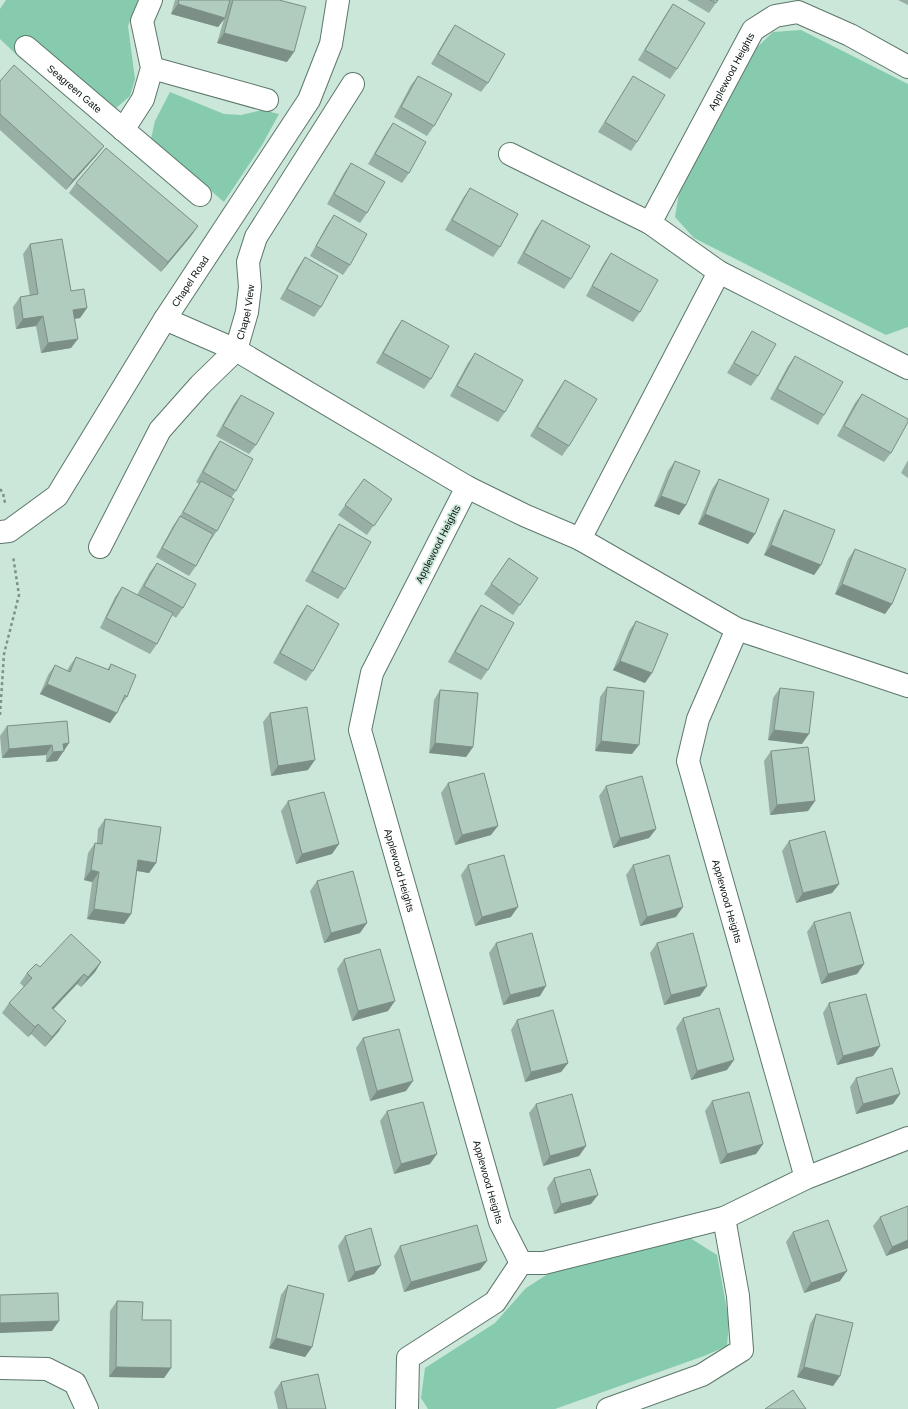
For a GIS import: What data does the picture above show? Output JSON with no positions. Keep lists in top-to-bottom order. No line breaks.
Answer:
{"streets":{"street":["Applewood Heights","Seagreen Gate","Chapel Road","Chapel View"]}}
